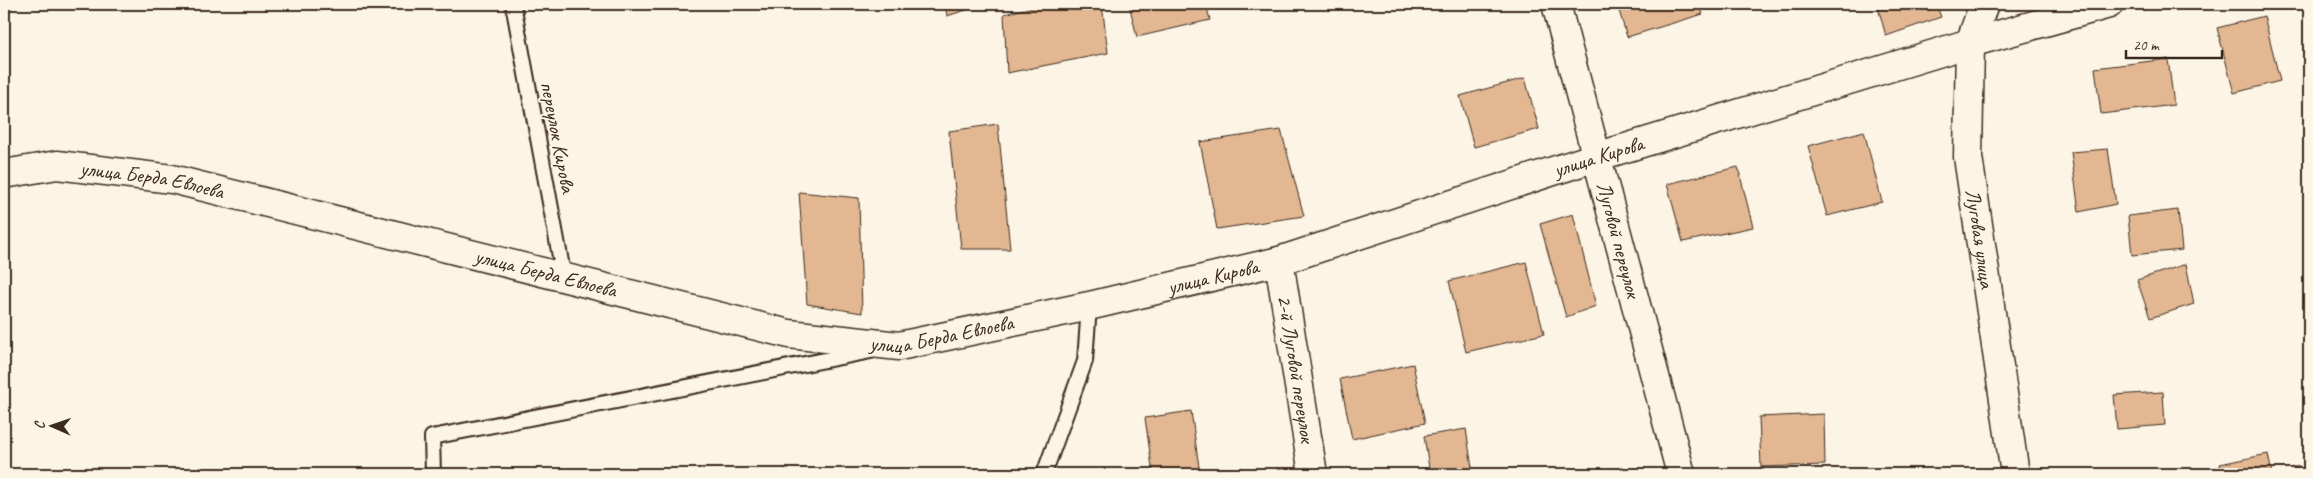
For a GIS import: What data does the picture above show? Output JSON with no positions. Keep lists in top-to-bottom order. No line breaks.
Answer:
{"streets":{"street":["улица Кирова","улица Берда Евлоева","Луговой переулок","Луговая улица","2-й Луговой переулок"],"lane":["переулок Кирова"]},"crossings":[["переулок Кирова","улица Берда Евлоева"],["улица Кирова","улица Берда Евлоева"],["улица Кирова","Луговой переулок"],["улица Кирова","Луговая улица"],["улица Кирова","2-й Луговой переулок"]],"scale_bar":"20 m","north":"left"}
